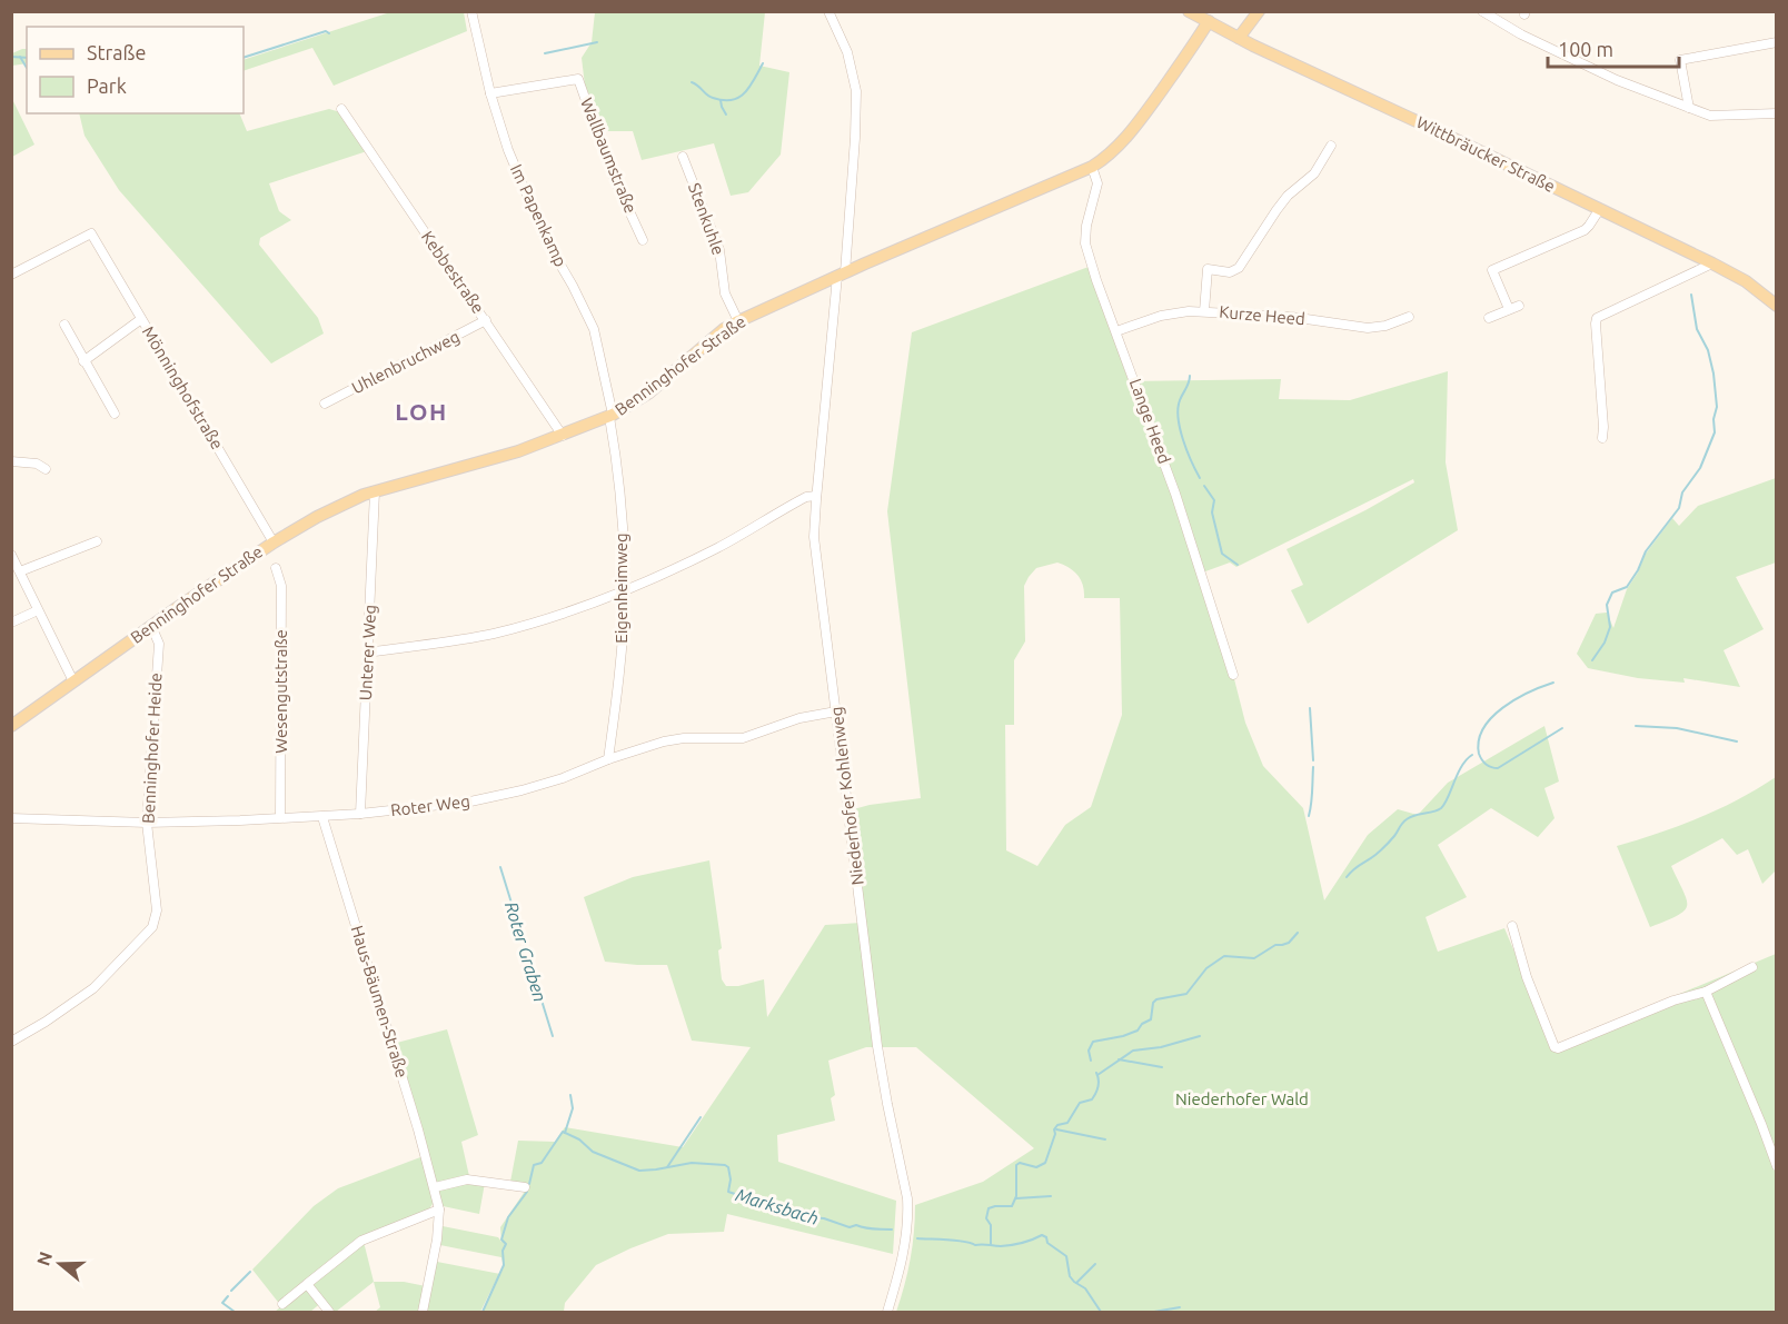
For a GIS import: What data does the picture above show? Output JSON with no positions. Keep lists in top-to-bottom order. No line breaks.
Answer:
{"streets":{"main road":["Wittbräucker Straße","Benninghofer Straße"],"street":["Wallbaumstraße","Im Papenkamp","Stenkuhle","Kebbestraße","Kurze Heed","Uhlenbruchweg","Mönninghofstraße","Lange Heed","Eigenheimweg","Unterer Weg","Wesengutstraße","Benninghofer Heide","Niederhofer Kohlenweg","Roter Weg","Haus-Bäumen-Straße"]},"crossings":[["Wittbräucker Straße","Benninghofer Straße"],["Wallbaumstraße","Im Papenkamp"],["Im Papenkamp","Benninghofer Straße"],["Im Papenkamp","Eigenheimweg"],["Stenkuhle","Benninghofer Straße"],["Kebbestraße","Uhlenbruchweg"],["Kebbestraße","Benninghofer Straße"],["Kurze Heed","Lange Heed"],["Benninghofer Straße","Mönninghofstraße"],["Benninghofer Straße","Lange Heed"],["Benninghofer Straße","Eigenheimweg"],["Benninghofer Straße","Unterer Weg"],["Benninghofer Straße","Benninghofer Heide"],["Benninghofer Straße","Niederhofer Kohlenweg"],["Eigenheimweg","Roter Weg"],["Unterer Weg","Roter Weg"],["Wesengutstraße","Roter Weg"],["Benninghofer Heide","Roter Weg"],["Niederhofer Kohlenweg","Roter Weg"],["Roter Weg","Haus-Bäumen-Straße"]],"districts":["LOH"],"water":["Roter Graben","Marksbach"],"parks":["Niederhofer Wald"],"legend":["Straße","Park"],"scale_bar":"100 m","north":"left"}
